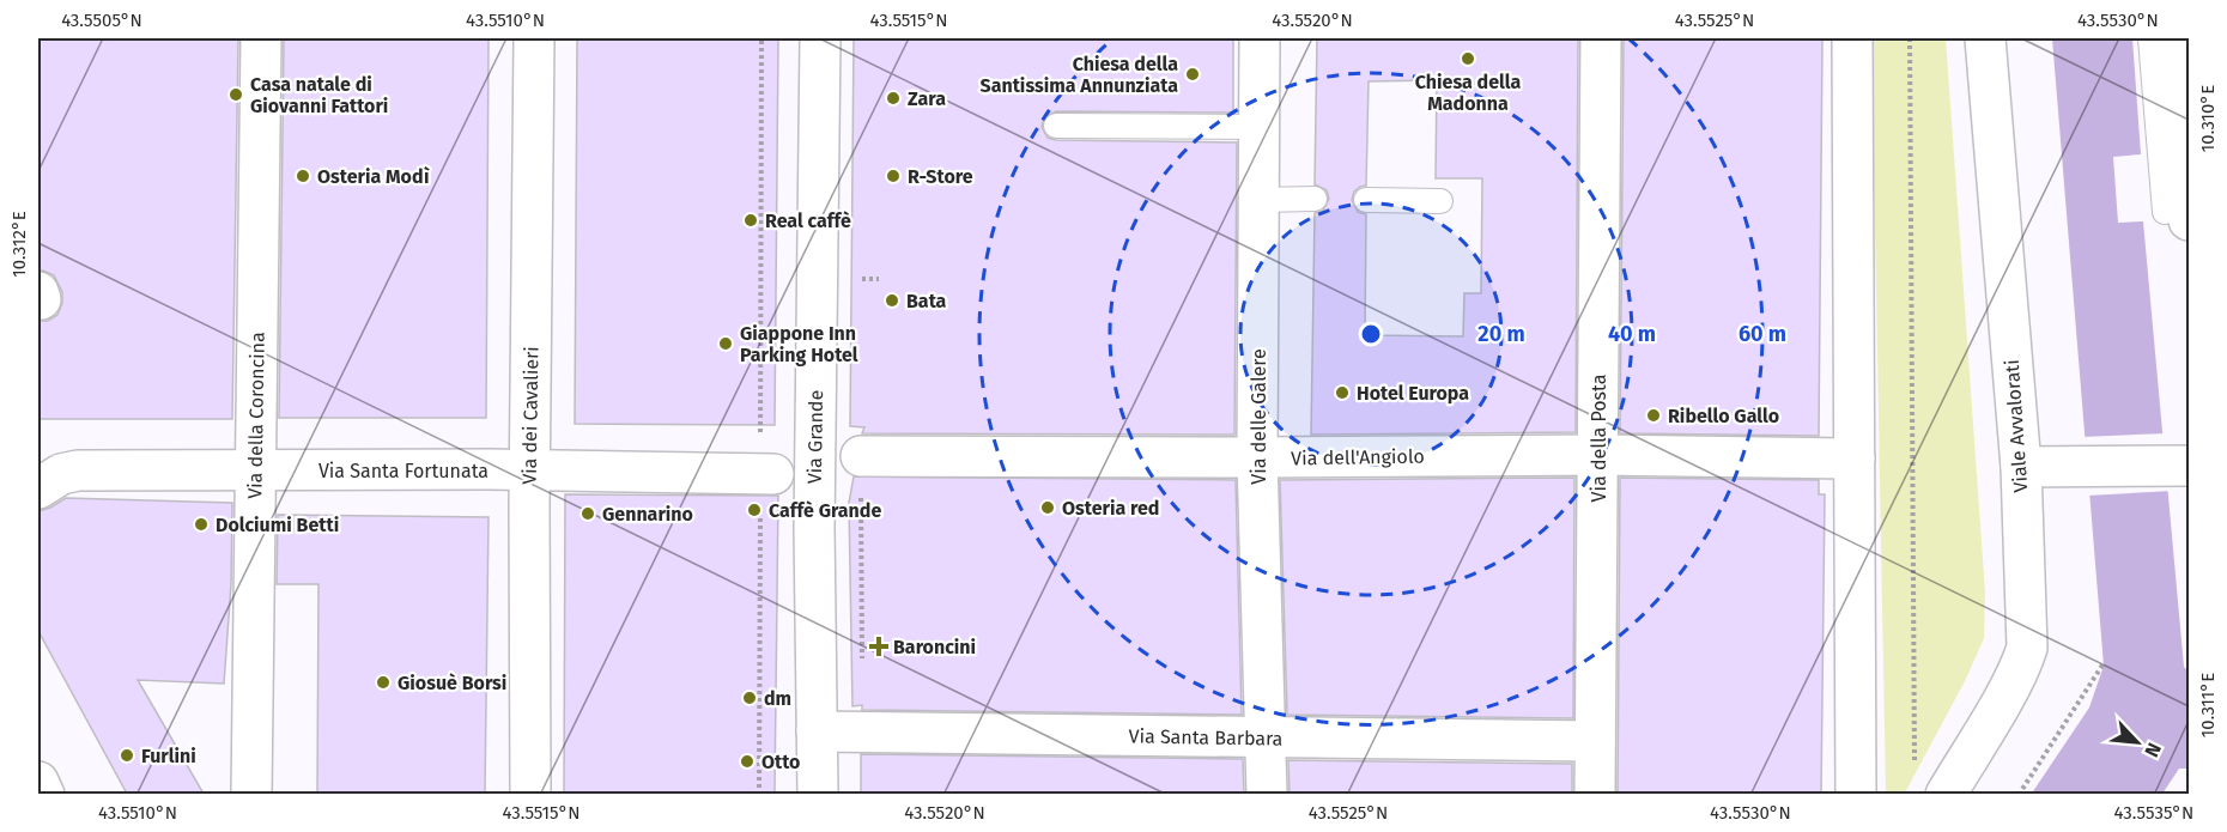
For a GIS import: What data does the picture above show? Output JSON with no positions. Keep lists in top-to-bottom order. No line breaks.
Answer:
{"streets":{"street":["Via della Coroncina","Via dei Cavalieri","Via delle Galere","Viale Avvalorati","Via Grande","Via della Posta","Via dell'Angiolo","Via Santa Fortunata","Via Santa Barbara"]},"crossings":[["Via della Coroncina","Via Santa Fortunata"],["Via dei Cavalieri","Via Santa Fortunata"],["Via delle Galere","Via dell'Angiolo"],["Via delle Galere","Via Santa Barbara"],["Via Grande","Via Santa Barbara"],["Via della Posta","Via dell'Angiolo"],["Via della Posta","Via Santa Barbara"]],"places":{"other":["Chiesa della Madonna","Chiesa della Santissima Annunziata","Casa natale di Giovanni Fattori","Zara","Osteria Modì","R-Store","Real caffè","Bata","Giappone Inn Parking Hotel","Hotel Europa","Ribello Gallo","Osteria red","Caffè Grande","Gennarino","Dolciumi Betti","Giosuè Borsi","dm","Furlini","Otto"],"health":["Baroncini"]},"north":"bottom right","coordinates":["43.5505°N","43.5510°N","43.5515°N","43.5520°N","43.5525°N","43.5530°N","10.310°E","10.312°E","10.311°E","43.5535°N"],"rings":["20 m","40 m","60 m"]}
